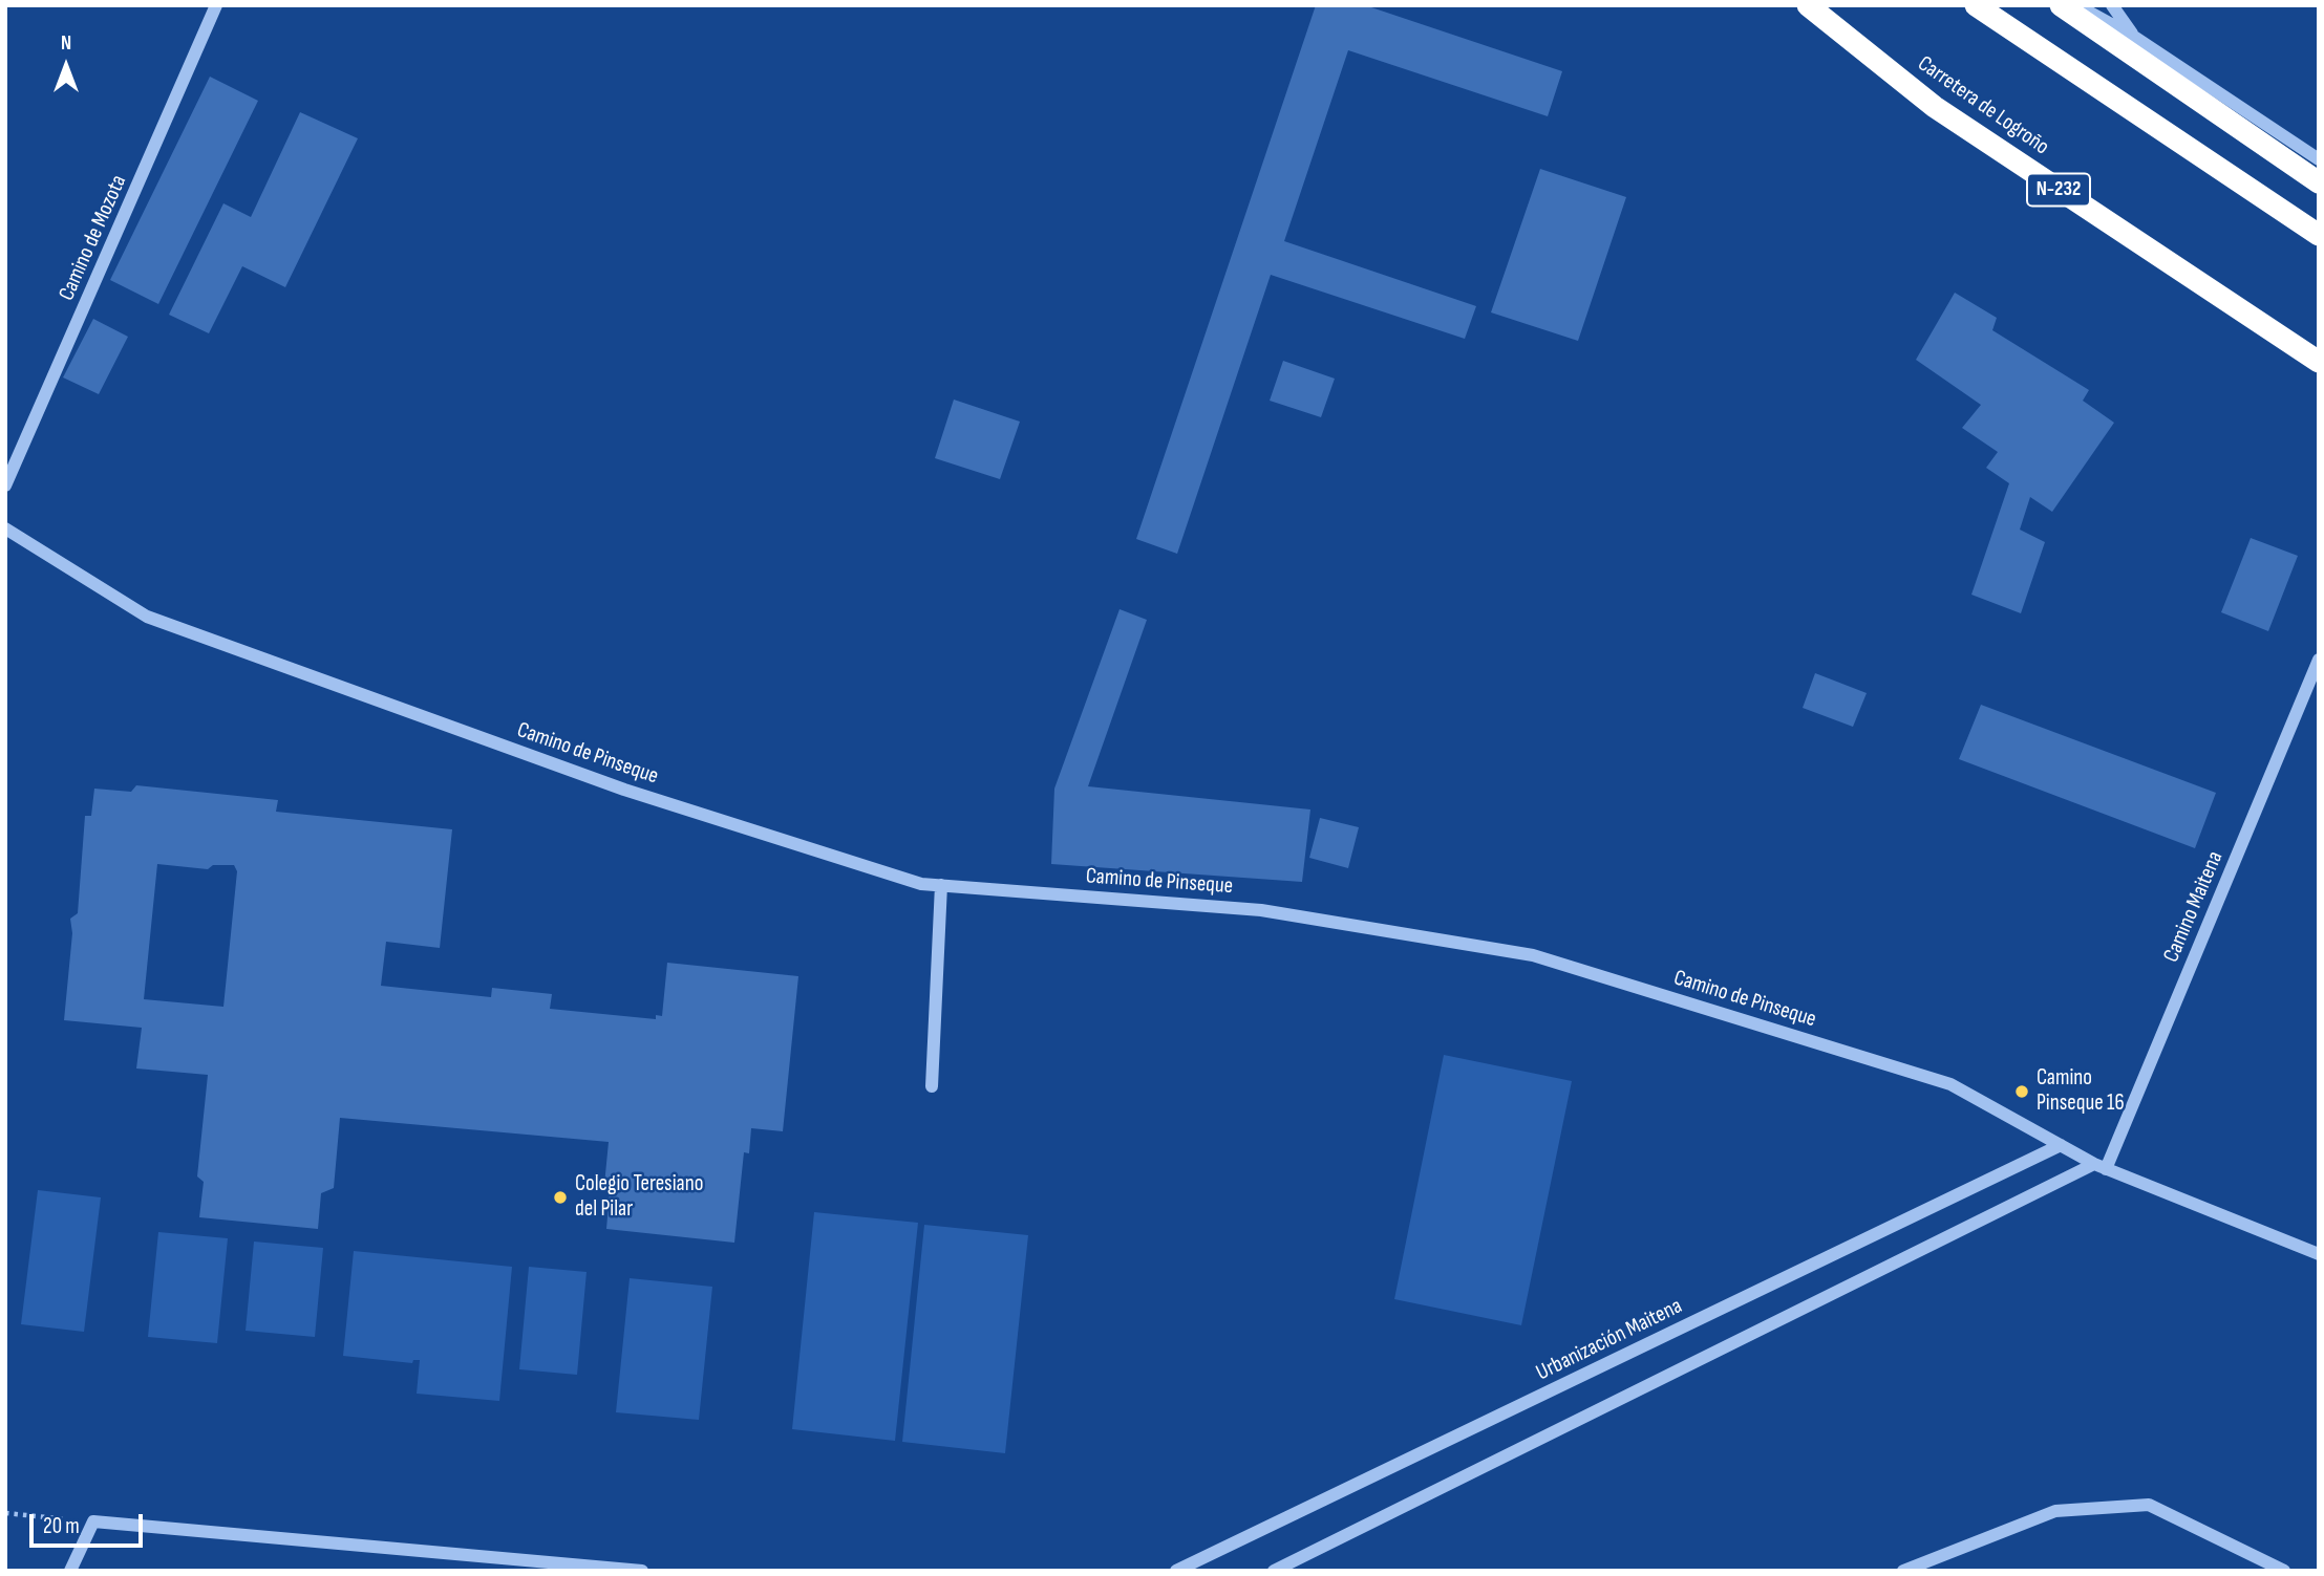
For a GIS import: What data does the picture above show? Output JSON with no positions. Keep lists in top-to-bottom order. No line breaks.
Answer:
{"streets":{"highway":["Carretera de Logroño","N-232"],"street":["Camino de Mozota","Camino de Pinseque","Camino Maitena","Urbanización Maitena"]},"crossings":[["Camino de Pinseque","Camino Maitena"],["Camino de Pinseque","Urbanización Maitena"]],"places":["Camino Pinseque 16","Colegio Teresiano del Pilar"],"scale_bar":"20 m","north":"top"}
